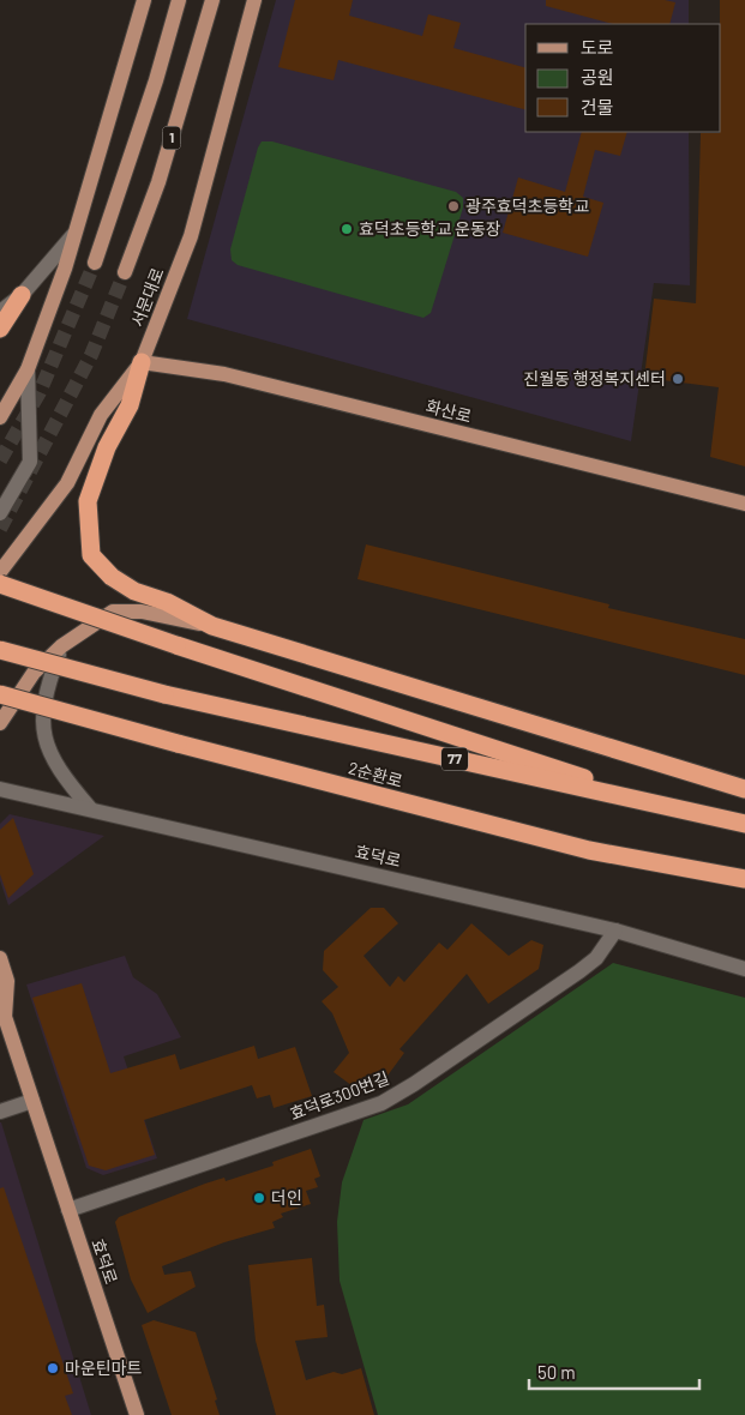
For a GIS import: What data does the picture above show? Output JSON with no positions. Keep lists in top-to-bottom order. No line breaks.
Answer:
{"streets":{"highway":["77","2순환로"],"main road":["1","서문대로","화산로","효덕로"],"street":["효덕로300번길"]},"crossings":[["서문대로","화산로"],["효덕로","효덕로300번길"]],"places":["광주효덕초등학교","효덕초등학교 운동장","진월동 행정복지센터","더인","마운틴마트"],"legend":["도로","공원","건물"],"scale_bar":"50 m"}
